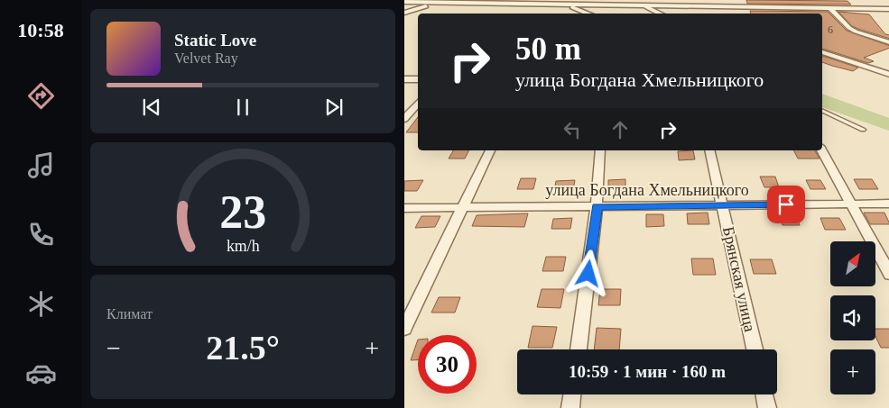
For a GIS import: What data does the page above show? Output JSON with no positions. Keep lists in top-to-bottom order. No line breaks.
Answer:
{"streets":{"street":["улица Богдана Хмельницкого","Брянская улица"]},"crossings":[["улица Богдана Хмельницкого","Брянская улица"]],"house_numbers":["6"],"north":"top right","page":{"tabs":"10:58","turn":["50 m","улица Богдана Хмельницкого"],"song":["Static Love","Velvet Ray"],"map_buttons":"+","tile":"Климат","heat":["−","21.5°","+"],"limit":"30","trip":"10:59 · 1 мин · 160 m","gauge":["23","km/h"]}}
